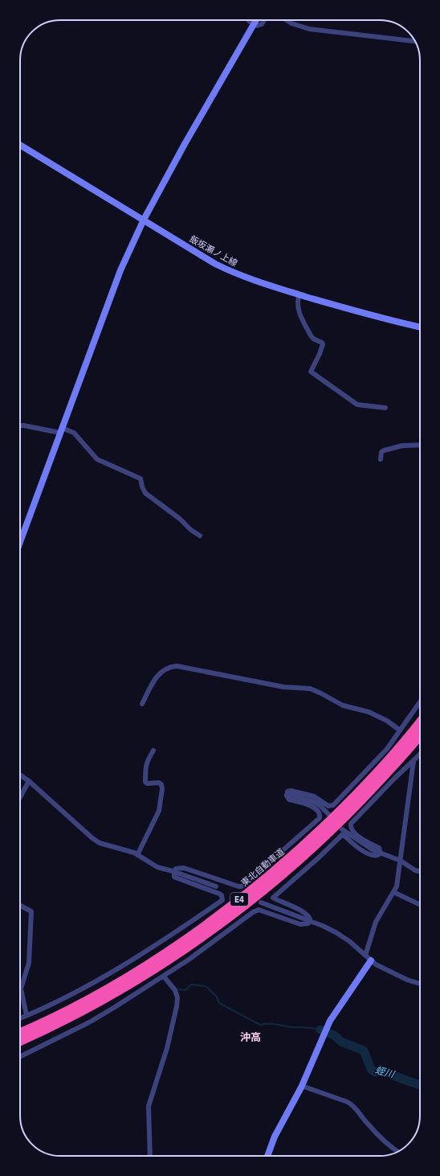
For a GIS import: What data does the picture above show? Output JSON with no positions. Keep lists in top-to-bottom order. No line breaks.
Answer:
{"streets":{"highway":["東北自動車道","E4"],"street":["飯坂瀬ノ上線"]},"districts":["沖高"],"water":["蛭川"]}
